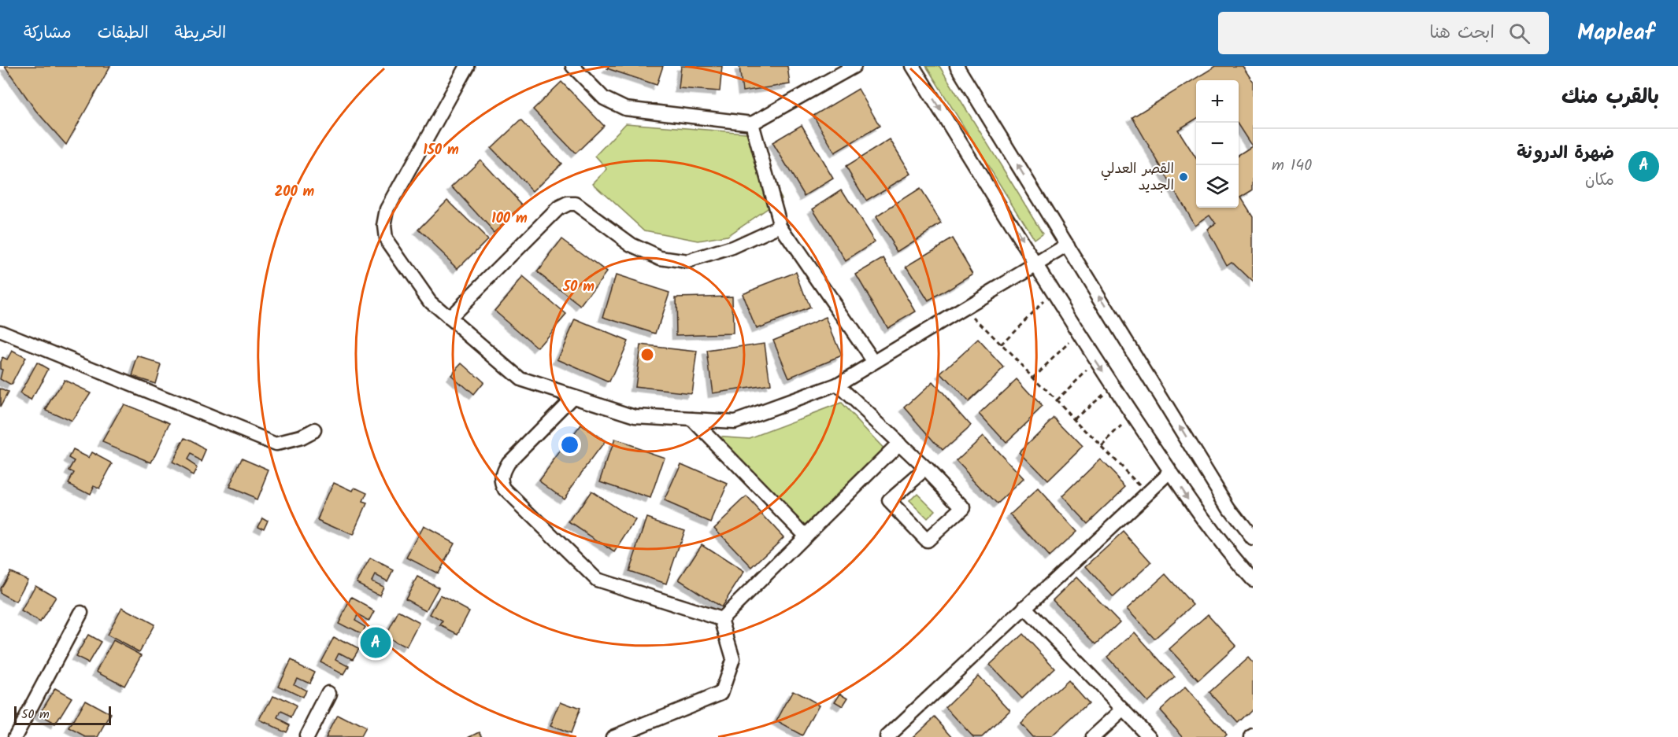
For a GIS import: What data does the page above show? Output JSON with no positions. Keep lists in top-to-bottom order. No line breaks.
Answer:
{"places":["القصر العدلي الجديد"],"scale_bar":"50 m","page":{"header":"Mapleaf","search":"ابحث هنا","nav":["الخريطة","الطبقات","مشاركة"],"heading":"بالقرب منك","map_buttons":["+","−"],"list":[{"mark":"A","name":"ضهرة الدرونة","note":"مكان","value":"140 m"}],"pins":"A","scale":"50 m"},"rings":["150 m","200 m","100 m","50 m"]}
